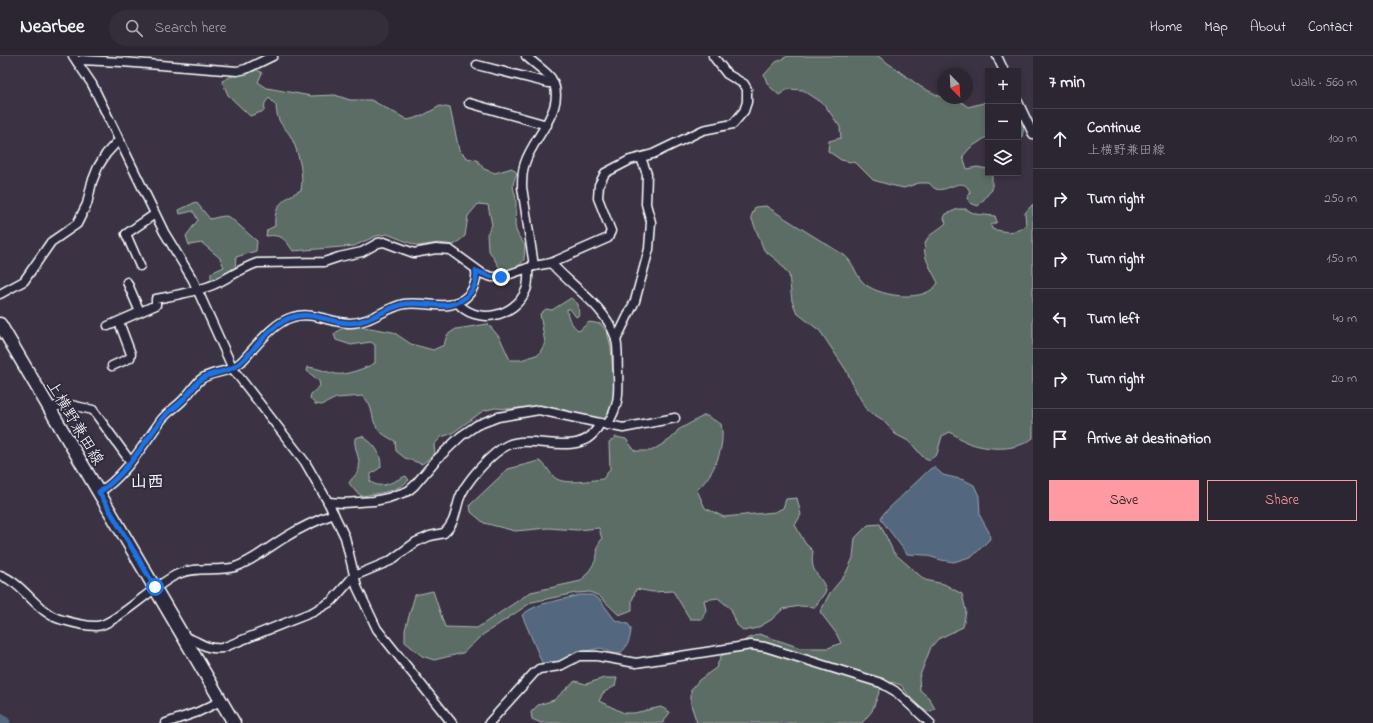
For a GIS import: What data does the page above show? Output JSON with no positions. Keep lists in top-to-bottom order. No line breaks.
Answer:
{"streets":{"main road":["上横野兼田線"]},"districts":["山西"],"north":"bottom right","page":{"header":"Nearbee","search":"Search here","nav":["Home","Map","About","Contact"],"heading":["7 min","Walk · 560 m"],"map_buttons":["+","−"],"list":[["Continue","上横野兼田線","100 m"],["Turn right","250 m"],["Turn right","150 m"],["Turn left","40 m"],["Turn right","20 m"],"Arrive at destination"],"buttons":["Save","Share"]}}
